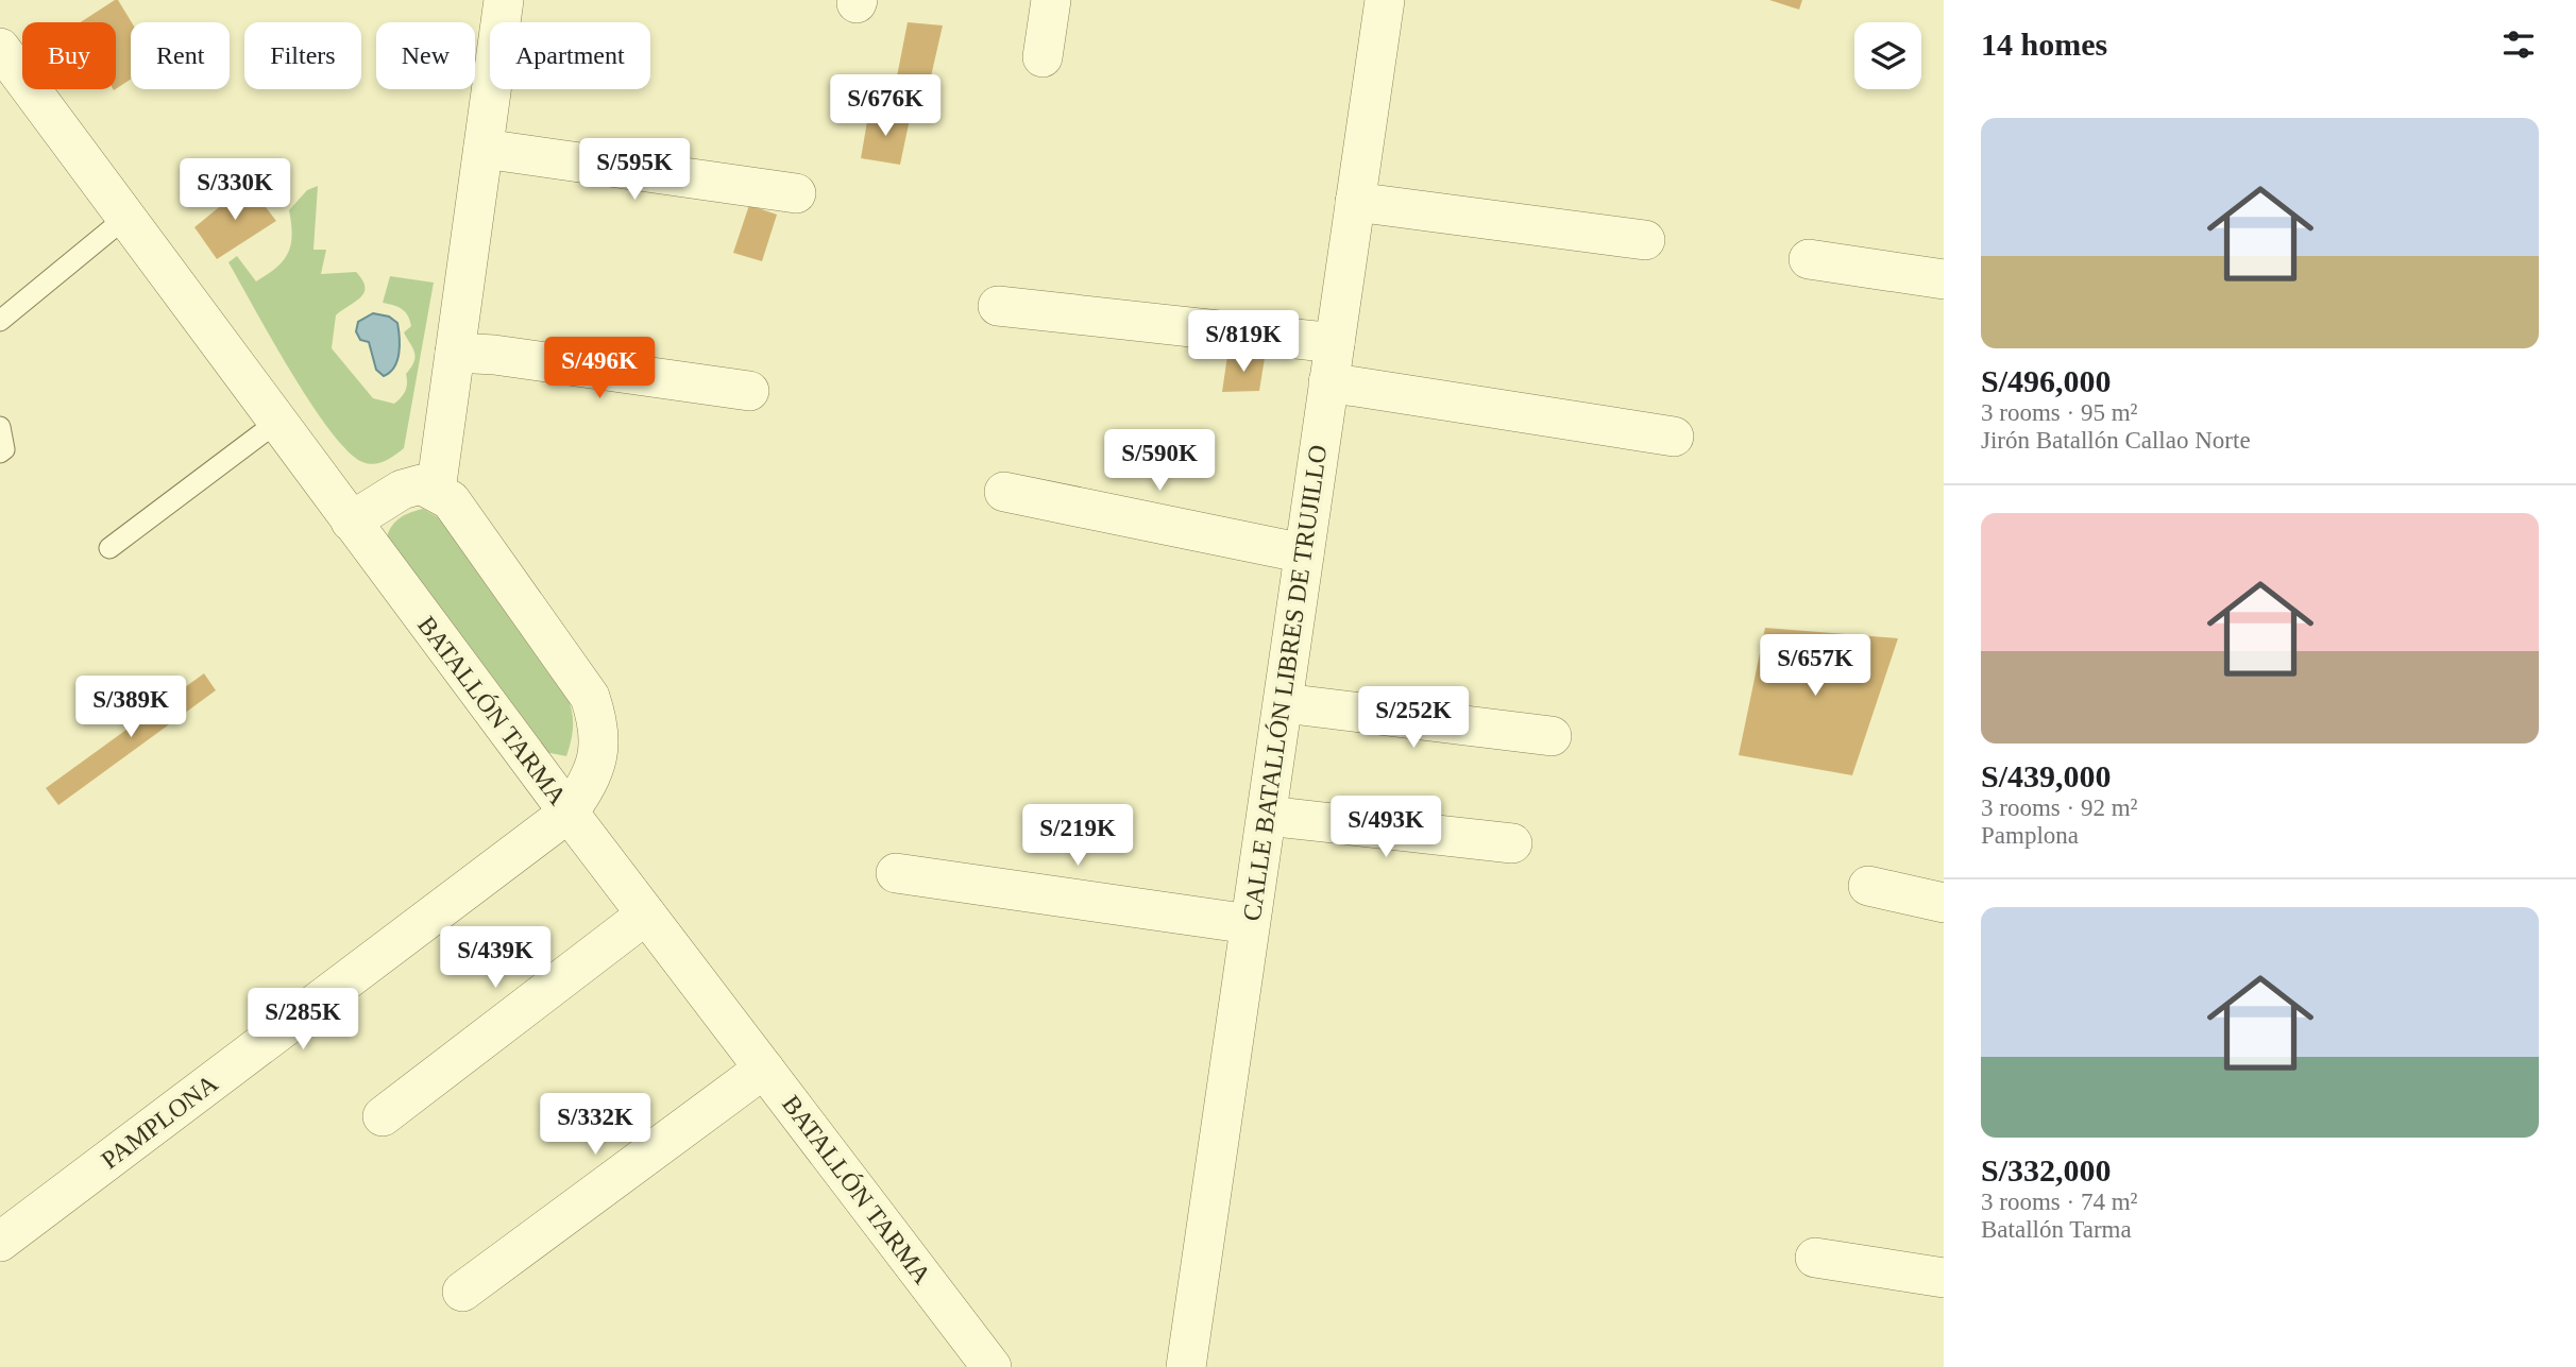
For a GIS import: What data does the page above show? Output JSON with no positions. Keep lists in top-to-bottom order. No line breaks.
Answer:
{"streets":{"street":["CALLE BATALLÓN LIBRES DE TRUJILLO","BATALLÓN TARMA","PAMPLONA"]},"crossings":[["BATALLÓN TARMA","PAMPLONA"]],"page":{"heading":"14 homes","chip":["Buy","Rent","Filters","New","Apartment"],"price":["S/676K","S/595K","S/330K","S/819K","S/496K","S/590K","S/657K","S/389K","S/252K","S/493K","S/219K","S/439K","S/285K","S/332K"],"list":[{"name":"S/496,000","note":"3 rooms · 95 m² · Jirón Batallón Callao Norte"},{"name":"S/439,000","note":"3 rooms · 92 m² · Pamplona"},{"name":"S/332,000","note":"3 rooms · 74 m² · Batallón Tarma"}]}}
